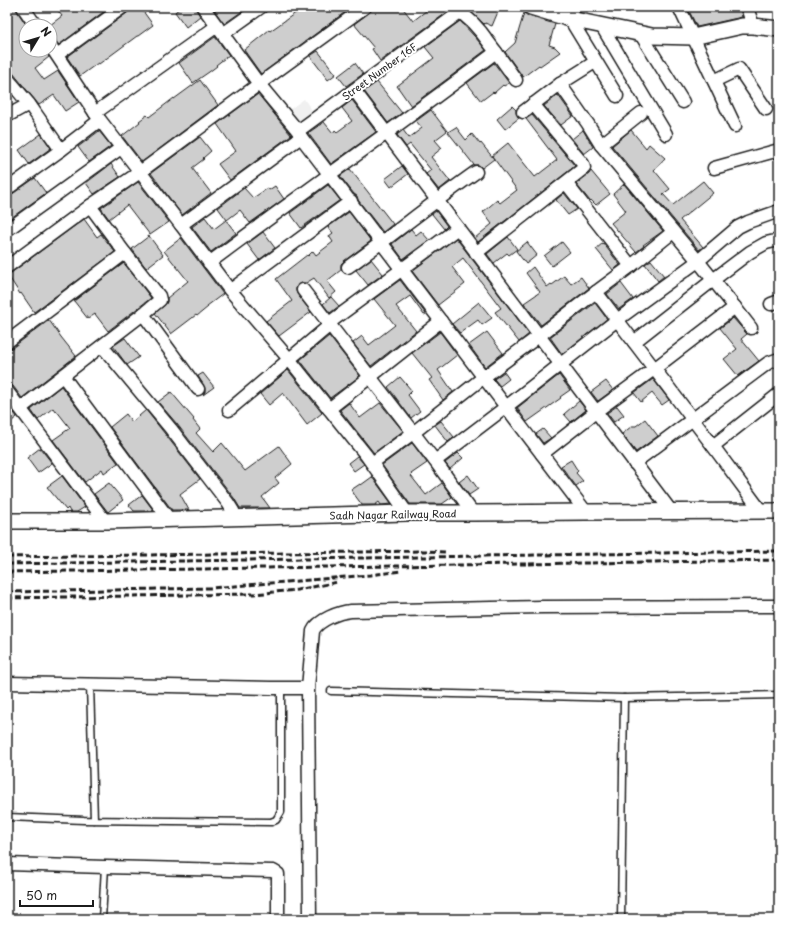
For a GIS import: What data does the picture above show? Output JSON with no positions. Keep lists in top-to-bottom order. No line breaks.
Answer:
{"streets":{"street":["Street Number 16F","Sadh Nagar Railway Road"]},"scale_bar":"50 m","north":"top right"}
